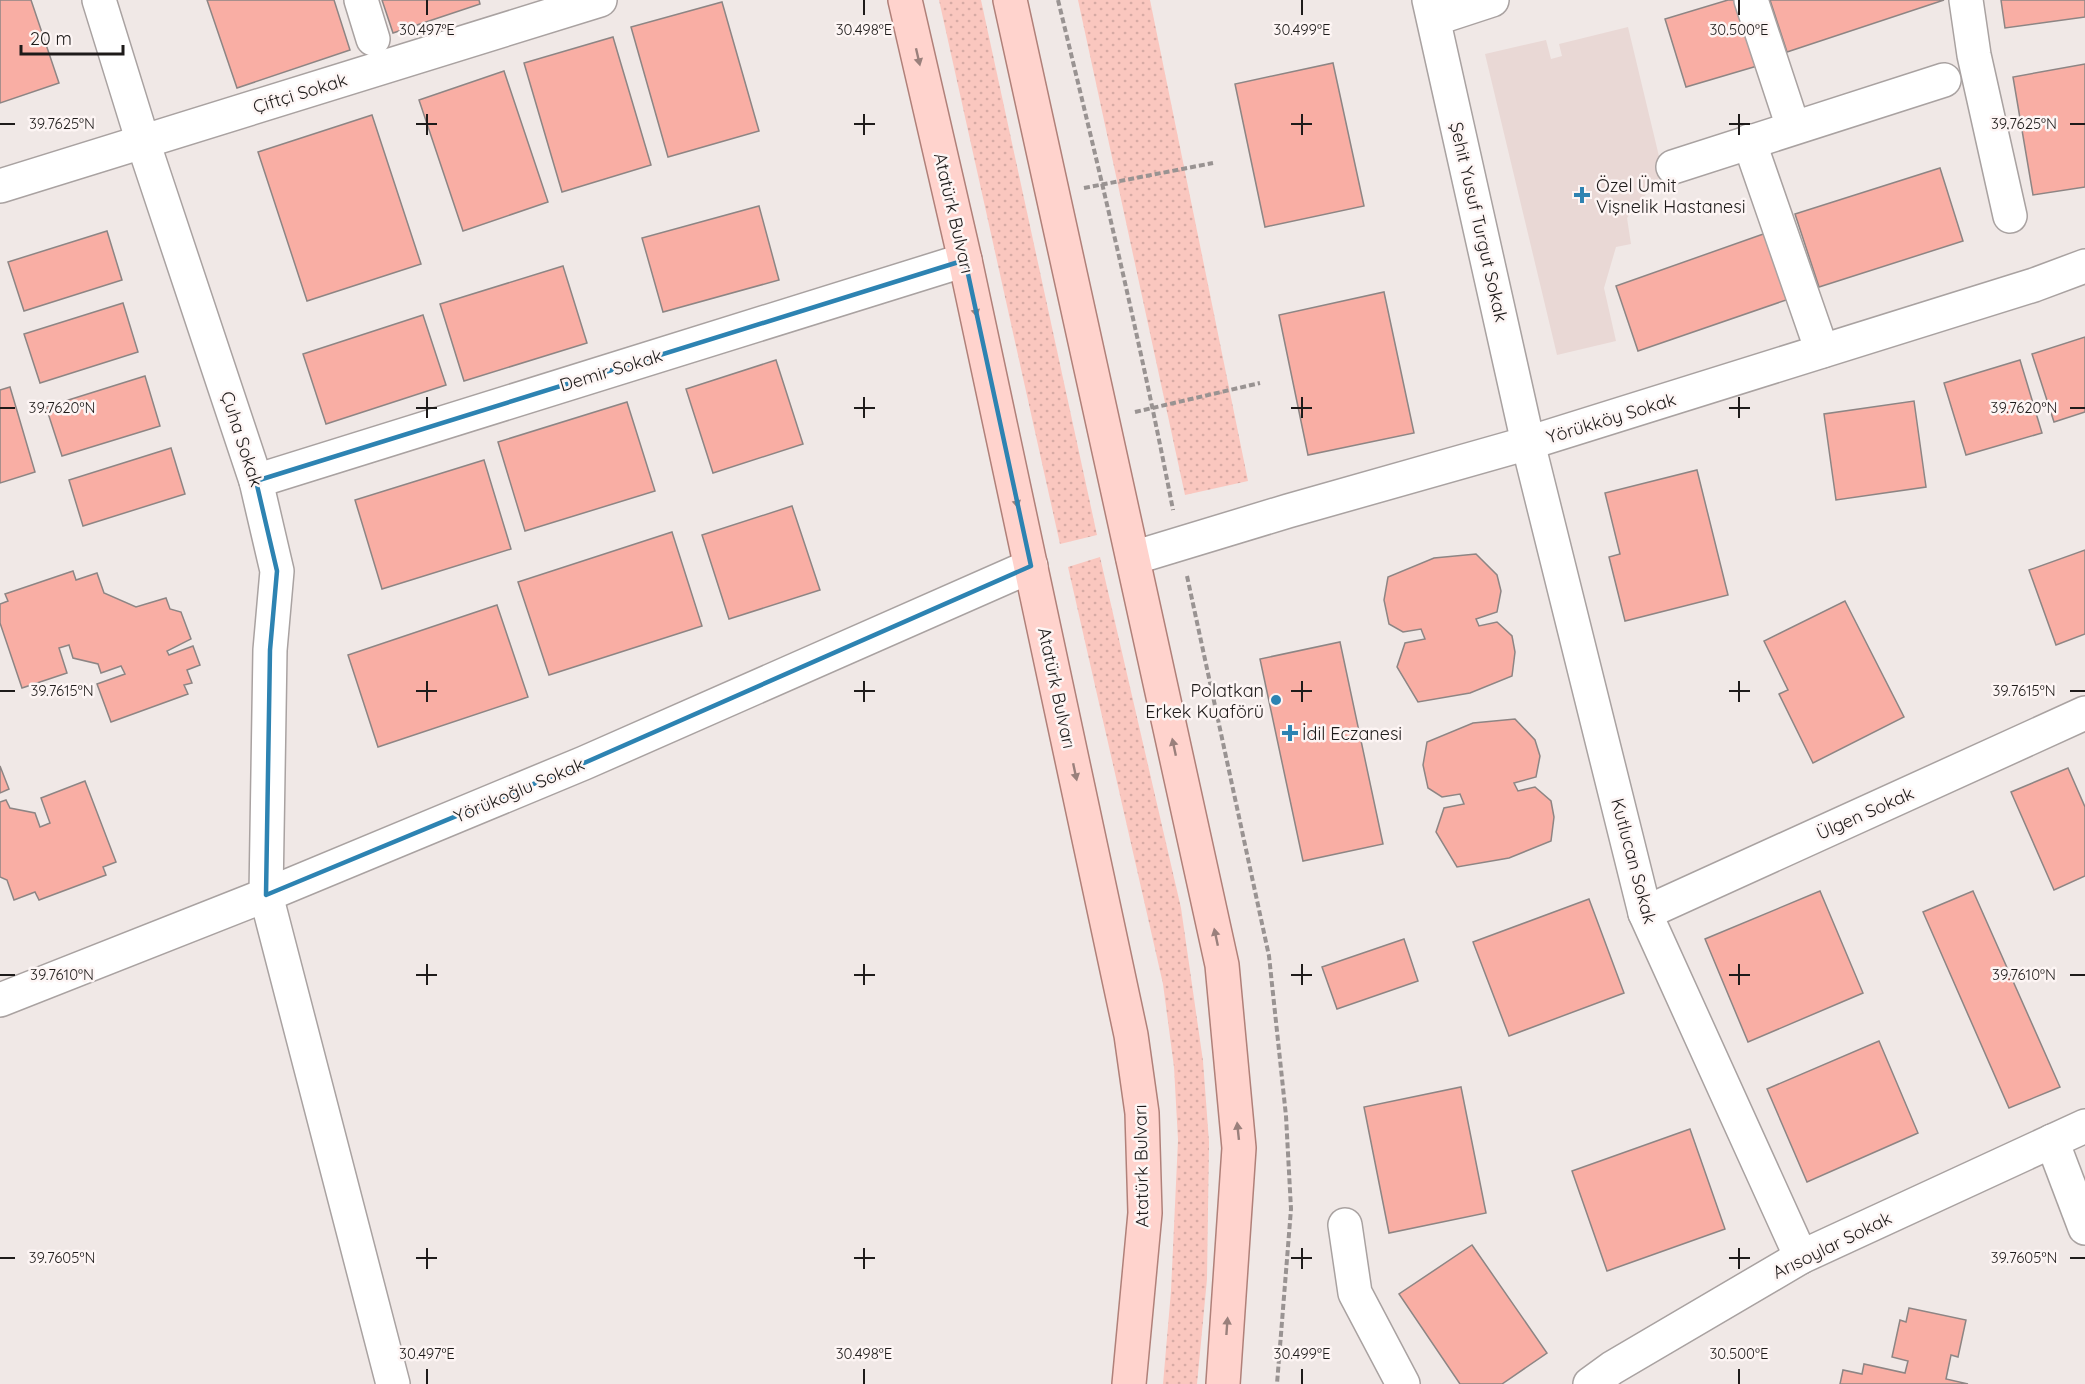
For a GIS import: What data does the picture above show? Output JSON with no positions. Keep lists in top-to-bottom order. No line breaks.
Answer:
{"streets":{"main road":["Atatürk Bulvarı"],"street":["Çiftçi Sokak","Şehit Yusuf Turgut Sokak","Demir Sokak","Yörükköy Sokak","Çuha Sokak","Yörükoğlu Sokak","Ülgen Sokak","Kutlucan Sokak","Arısoylar Sokak"]},"crossings":[["Çiftçi Sokak","Çuha Sokak"],["Atatürk Bulvarı","Demir Sokak"],["Atatürk Bulvarı","Yörükoğlu Sokak"],["Şehit Yusuf Turgut Sokak","Yörükköy Sokak"],["Şehit Yusuf Turgut Sokak","Kutlucan Sokak"],["Demir Sokak","Çuha Sokak"],["Yörükköy Sokak","Kutlucan Sokak"],["Çuha Sokak","Yörükoğlu Sokak"],["Ülgen Sokak","Kutlucan Sokak"],["Kutlucan Sokak","Arısoylar Sokak"]],"places":{"health":["Özel Ümit Vişnelik Hastanesi","İdil Eczanesi"],"other":["Polatkan Erkek Kuaförü"]},"scale_bar":"20 m","coordinates":["30.497°E","30.498°E","30.499°E","30.500°E","39.7625°N","39.7620°N","39.7615°N","39.7610°N","39.7605°N"]}
